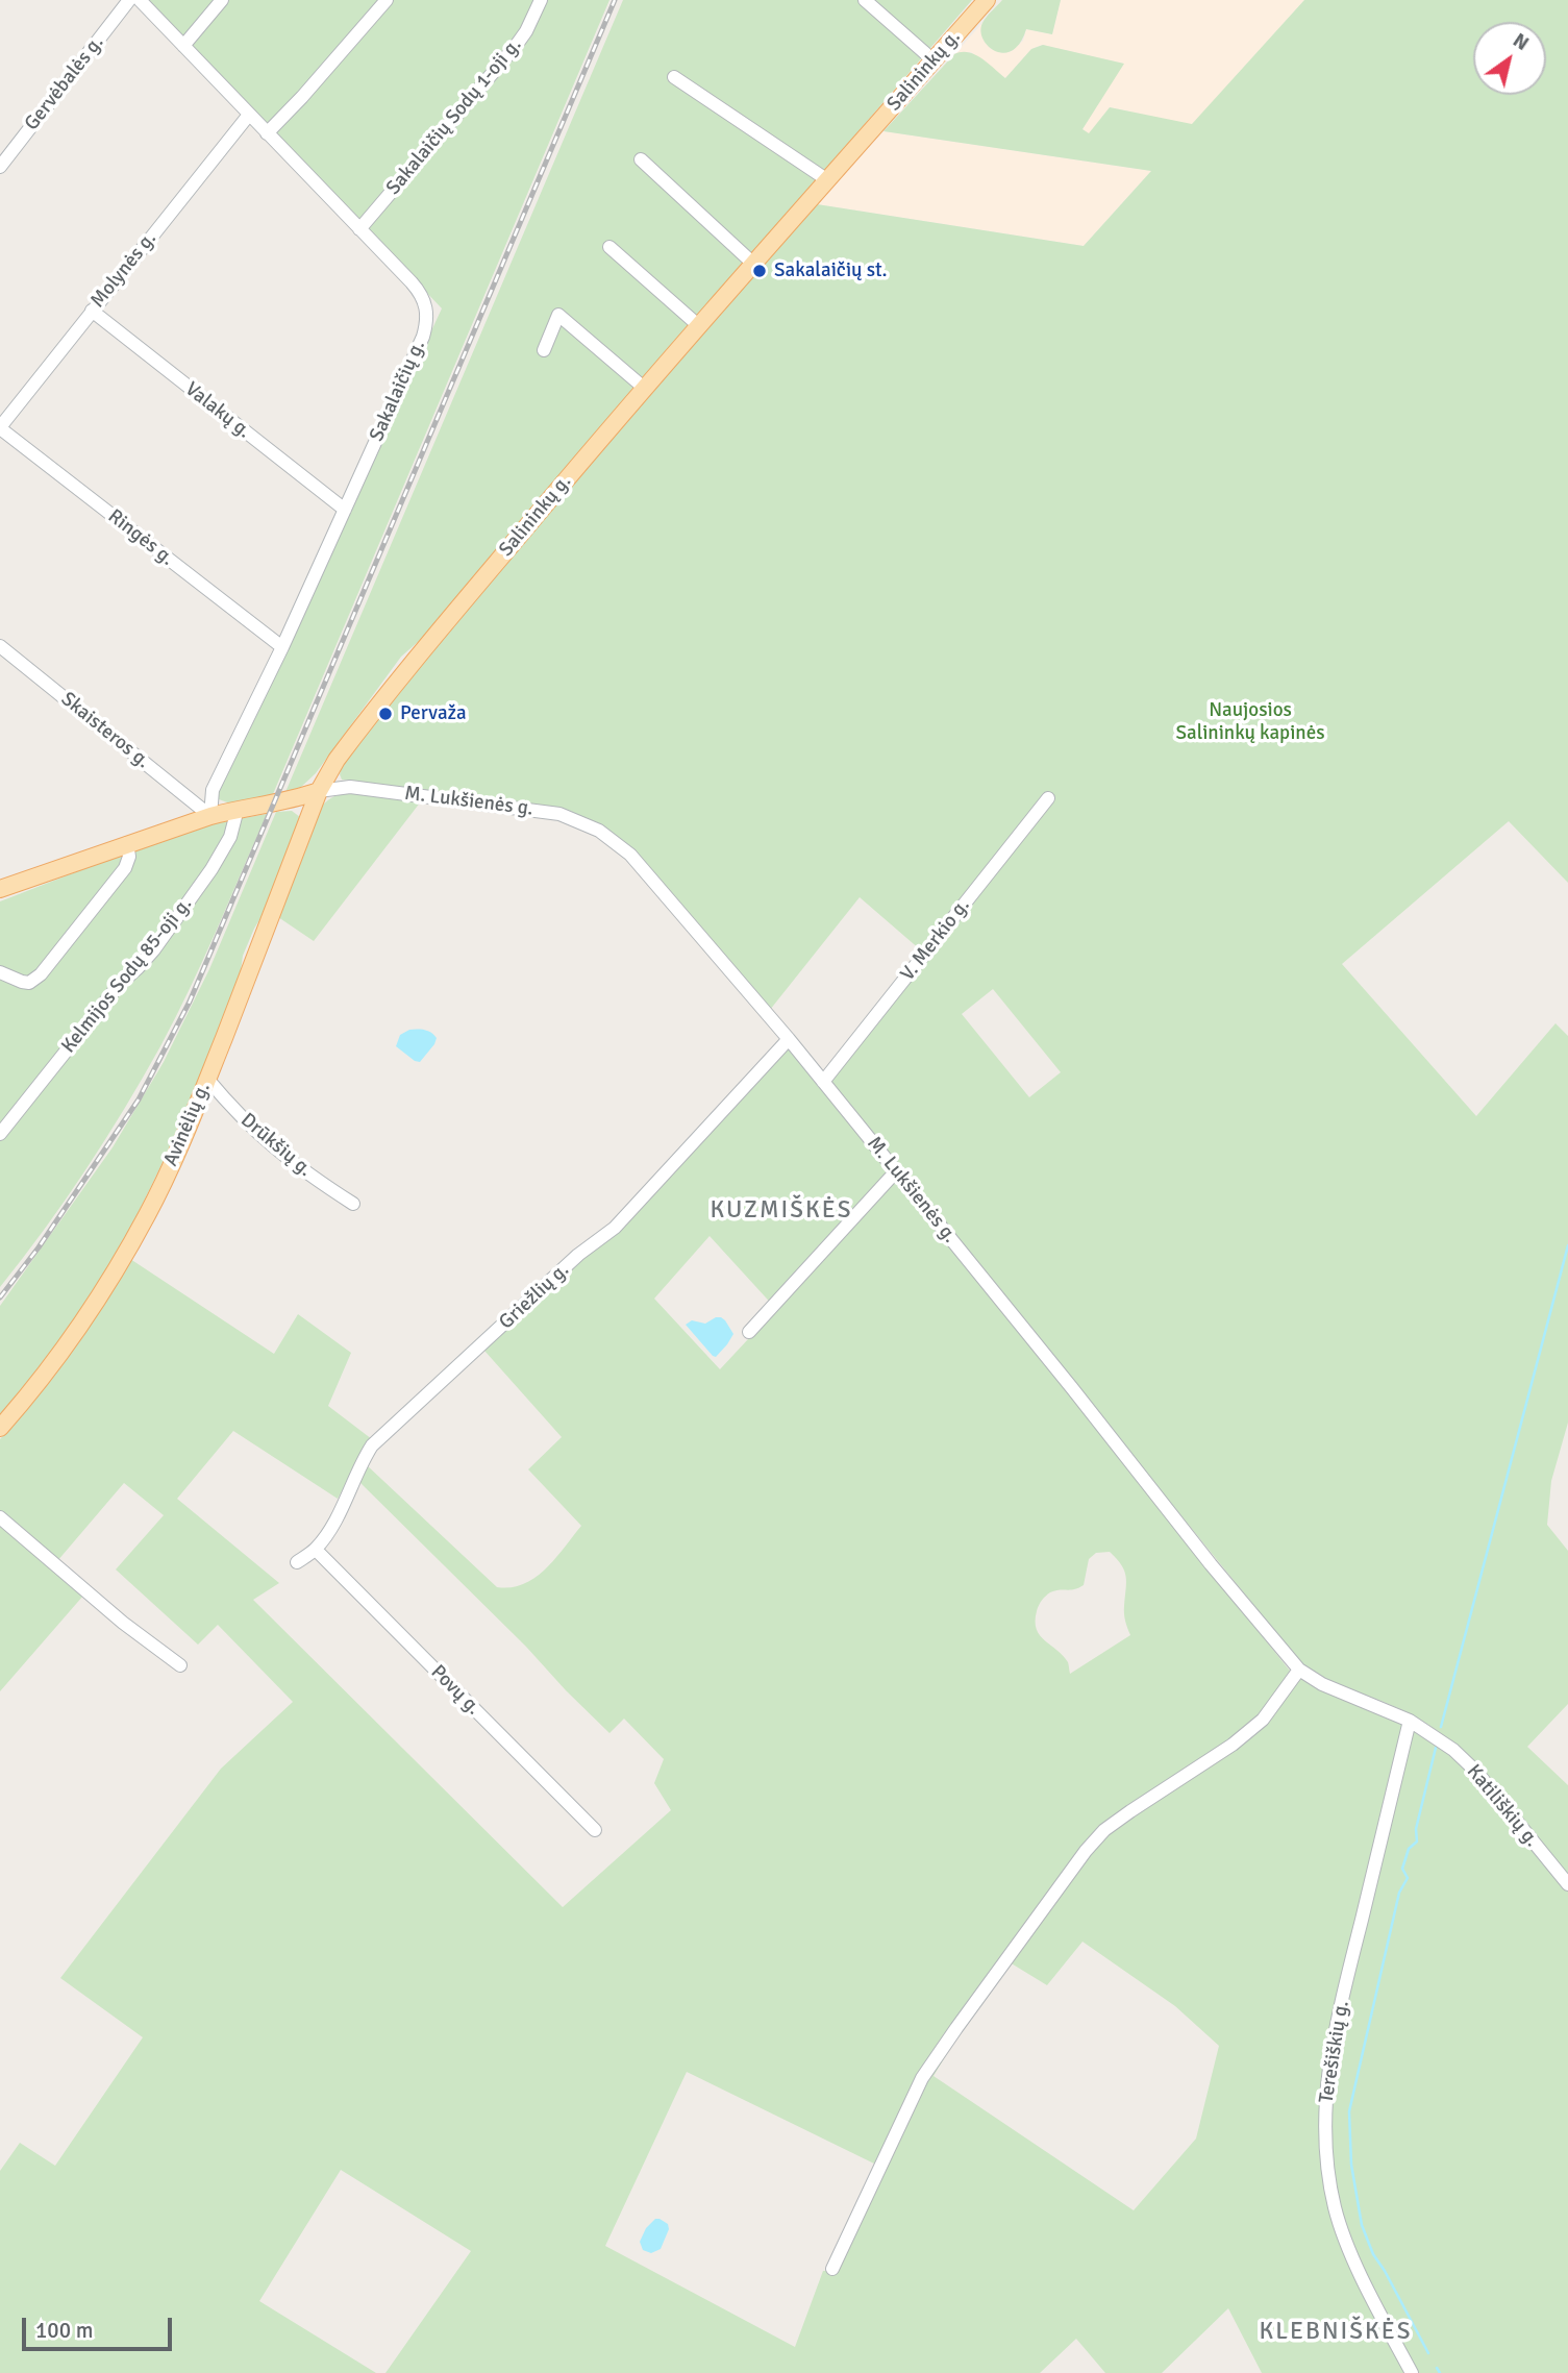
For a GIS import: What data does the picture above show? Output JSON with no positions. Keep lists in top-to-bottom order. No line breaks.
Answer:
{"streets":{"main road":["Salininkų g.","Avinėlių g."],"street":["Gervėbalės g.","Sakalaičių Sodų 1-oji g.","Molynės g.","Sakalaičių g.","Valakų g.","Ringės g.","Skaisteros g.","M. Lukšienės g.","V. Merkio g.","Kelmijos Sodų 85-oji g.","Drūkšių g.","Griežlių g.","Povų g.","Katiliškių g.","Terešiškių g."]},"crossings":[["Salininkų g.","M. Lukšienės g."],["Salininkų g.","Avinėlių g."],["Sakalaičių Sodų 1-oji g.","Sakalaičių g."],["Molynės g.","Sakalaičių g."],["Molynės g.","Valakų g."],["Molynės g.","Ringės g."],["Sakalaičių g.","Valakų g."],["Sakalaičių g.","Ringės g."],["Sakalaičių g.","Skaisteros g."],["M. Lukšienės g.","V. Merkio g."],["M. Lukšienės g.","Avinėlių g."],["M. Lukšienės g.","Griežlių g."],["M. Lukšienės g.","Katiliškių g."],["M. Lukšienės g.","Terešiškių g."],["Avinėlių g.","Drūkšių g."],["Griežlių g.","Povų g."]],"districts":["KUZMIŠKĖS","KLEBNIŠKĖS"],"parks":["Naujosios Salininkų kapinės"],"places":["Sakalaičių st.","Pervaža"],"scale_bar":"100 m","north":"top right"}
